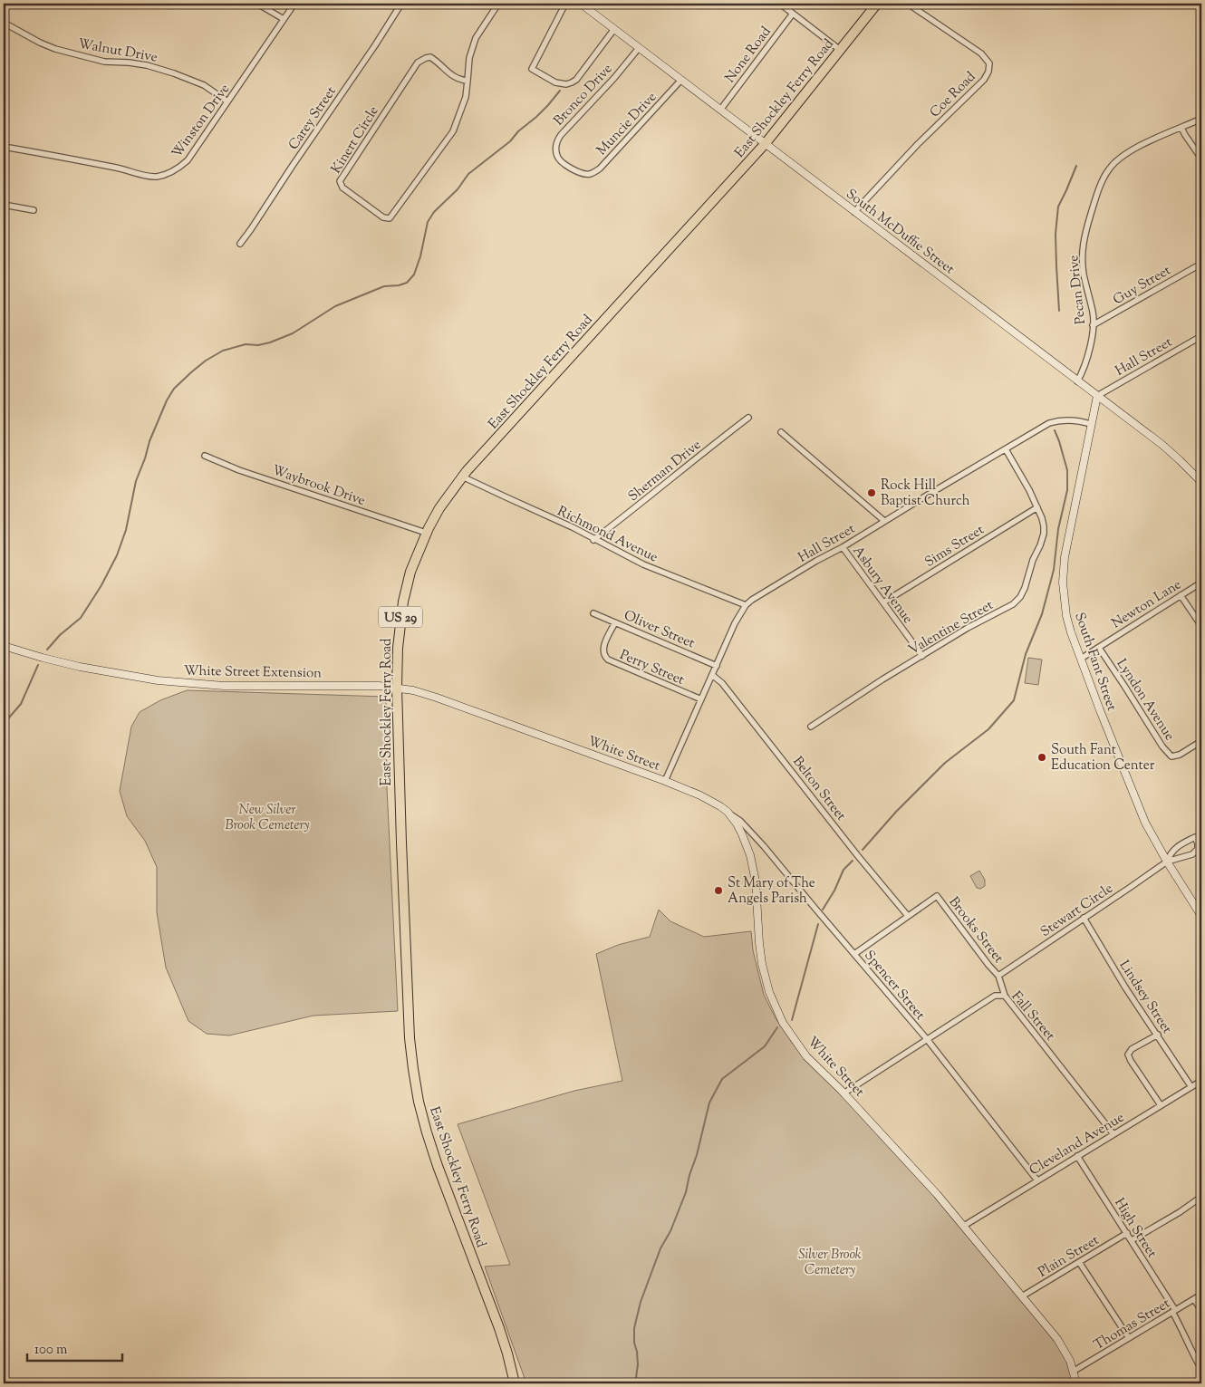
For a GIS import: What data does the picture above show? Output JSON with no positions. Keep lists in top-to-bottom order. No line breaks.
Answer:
{"streets":{"highway":["East Shockley Ferry Road","US 29"],"street":["Walnut Drive","None Road","Bronco Drive","Coe Road","Carey Street","Winston Drive","Muncie Drive","Kinert Circle","South McDuffie Street","Guy Street","Pecan Drive","Hall Street","Sherman Drive","Waybrook Drive","Richmond Avenue","Sims Street","Asbury Avenue","Newton Lane","Valentine Street","Oliver Street","South Fant Street","Perry Street","White Street Extension","Lyndon Avenue","White Street","Belton Street","Stewart Circle","Brooks Street","Spencer Street","Lindsey Street","Fall Street","Cleveland Avenue","High Street","Plain Street","Thomas Street"]},"crossings":[["Walnut Drive","Winston Drive"],["None Road","South McDuffie Street"],["Bronco Drive","Muncie Drive"],["Bronco Drive","South McDuffie Street"],["Coe Road","South McDuffie Street"],["East Shockley Ferry Road","South McDuffie Street"],["East Shockley Ferry Road","Waybrook Drive"],["East Shockley Ferry Road","Richmond Avenue"],["East Shockley Ferry Road","White Street Extension"],["East Shockley Ferry Road","White Street"],["Muncie Drive","South McDuffie Street"],["South McDuffie Street","Pecan Drive"],["South McDuffie Street","Hall Street"],["South McDuffie Street","South Fant Street"],["Guy Street","Pecan Drive"],["Hall Street","Richmond Avenue"],["Hall Street","Asbury Avenue"],["Hall Street","Valentine Street"],["Hall Street","Oliver Street"],["Hall Street","South Fant Street"],["Hall Street","Perry Street"],["Hall Street","White Street"],["Hall Street","Belton Street"],["Sherman Drive","Richmond Avenue"],["Sims Street","Asbury Avenue"],["Sims Street","Valentine Street"],["Asbury Avenue","Valentine Street"],["Newton Lane","South Fant Street"],["Newton Lane","Lyndon Avenue"],["Oliver Street","Perry Street"],["South Fant Street","Stewart Circle"],["White Street Extension","White Street"],["White Street","Spencer Street"],["White Street","Fall Street"],["White Street","Cleveland Avenue"],["White Street","Plain Street"],["White Street","Thomas Street"],["Belton Street","Brooks Street"],["Stewart Circle","Brooks Street"],["Stewart Circle","Lindsey Street"],["Brooks Street","Spencer Street"],["Brooks Street","Fall Street"],["Spencer Street","Fall Street"],["Spencer Street","Cleveland Avenue"],["Lindsey Street","Cleveland Avenue"],["Fall Street","Cleveland Avenue"],["Cleveland Avenue","High Street"],["High Street","Plain Street"],["High Street","Thomas Street"]],"parks":["New Silver Brook Cemetery","Silver Brook Cemetery"],"places":["Rock Hill Baptist Church","South Fant Education Center","St Mary of The Angels Parish"],"scale_bar":"100 m"}
